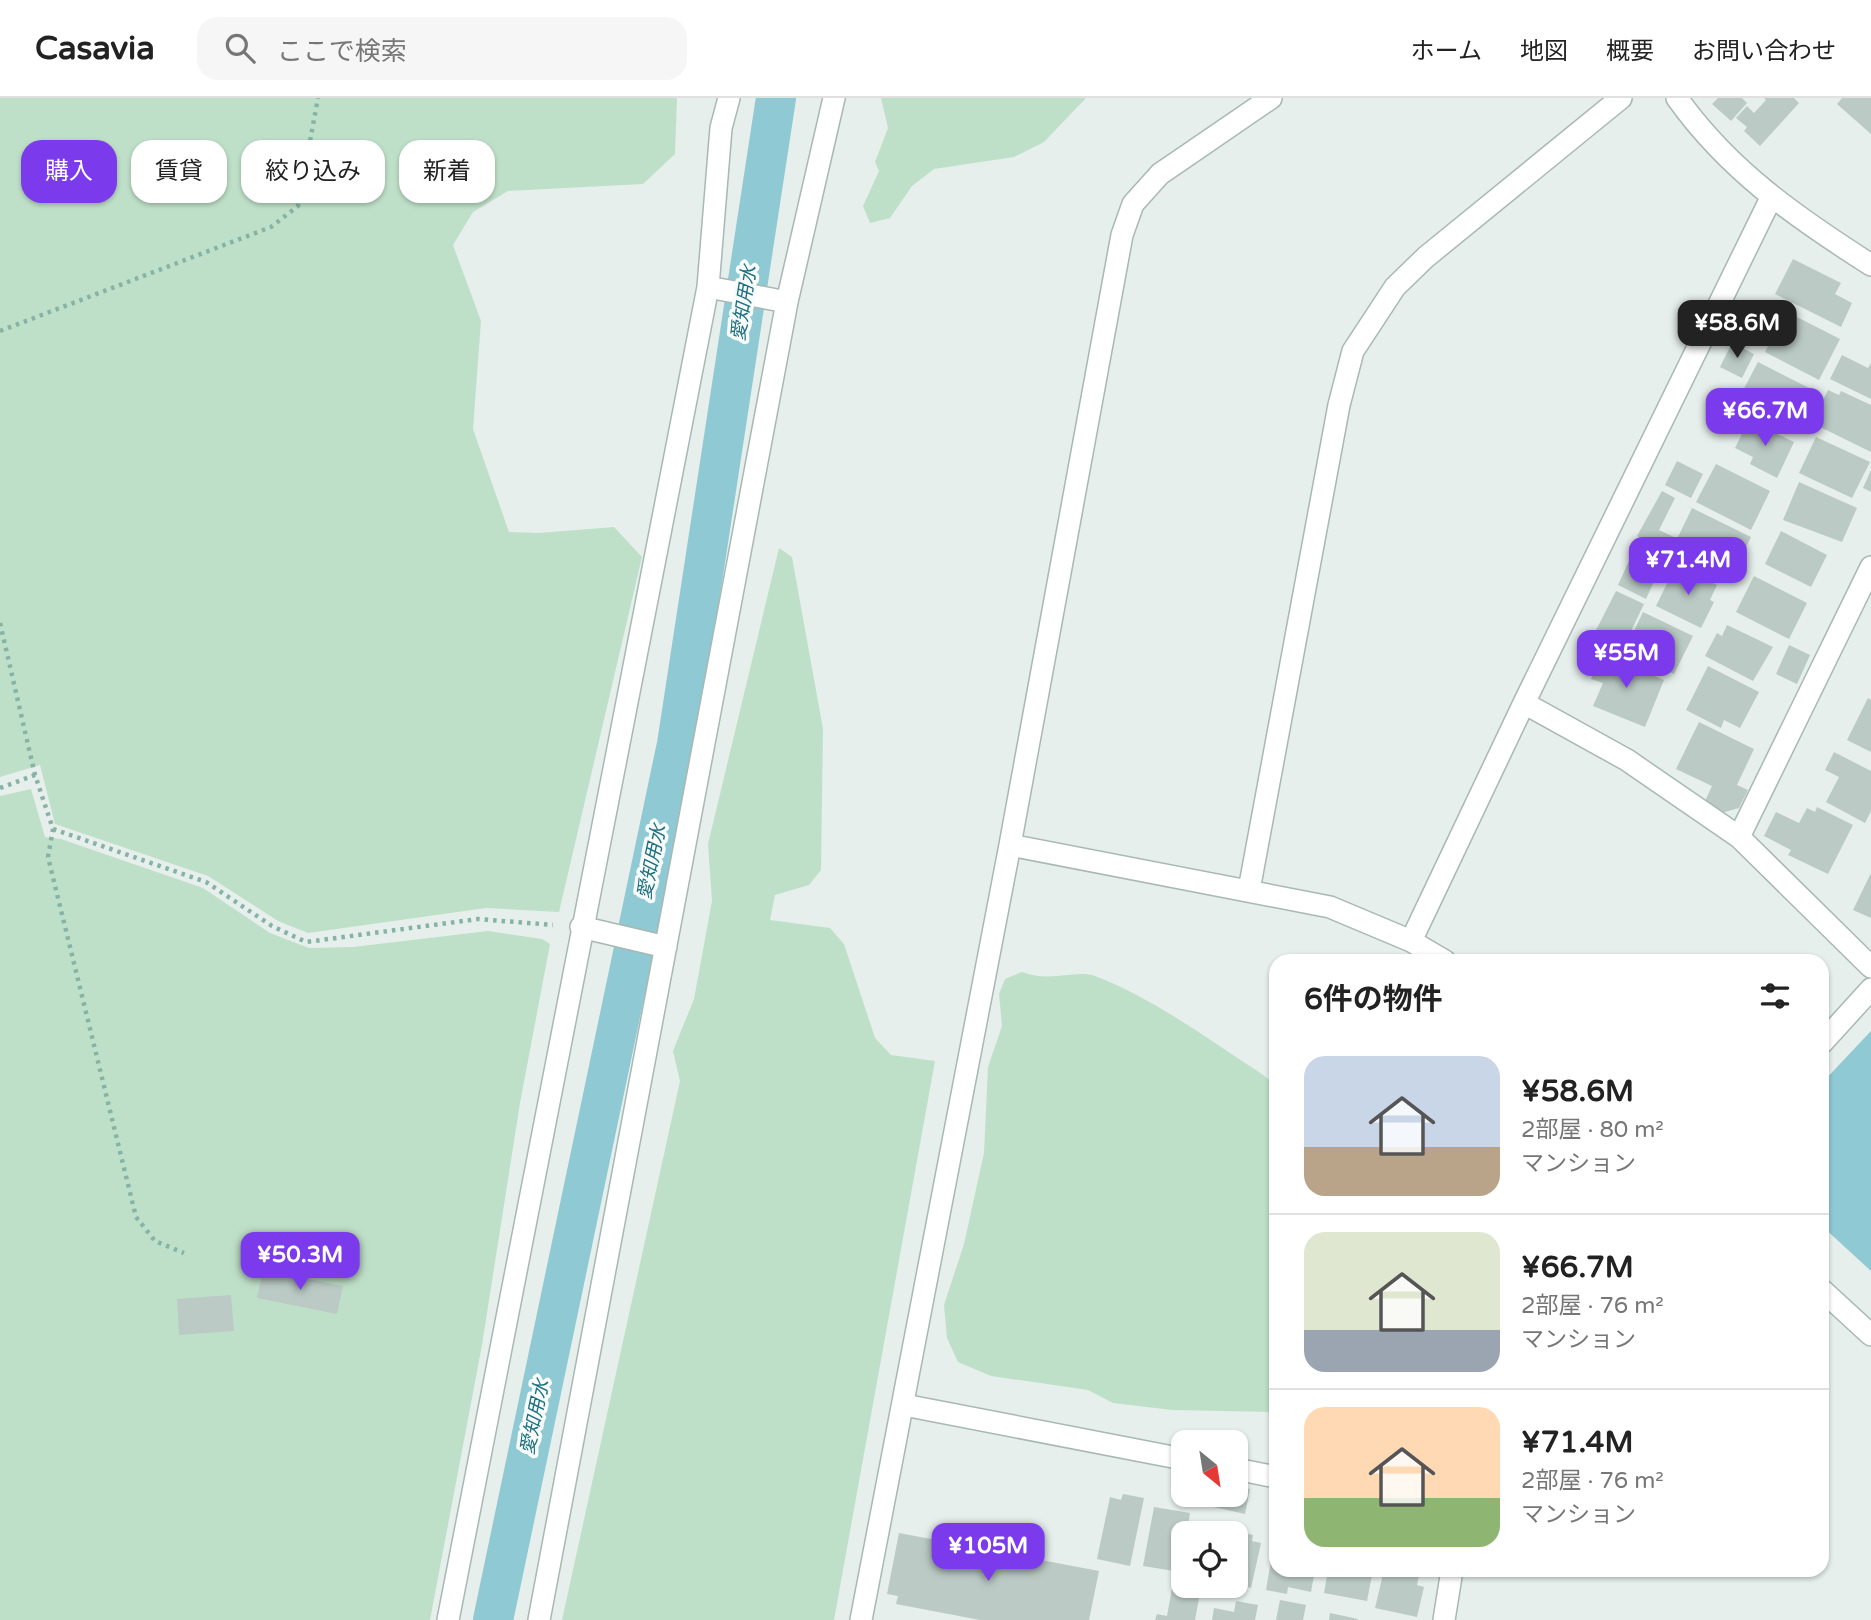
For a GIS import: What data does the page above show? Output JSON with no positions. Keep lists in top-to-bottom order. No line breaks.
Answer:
{"water":["愛知用水"],"north":"bottom right","page":{"header":"Casavia","search":"ここで検索","nav":["ホーム","地図","概要","お問い合わせ"],"chip":["購入","賃貸","絞り込み","新着"],"price":["¥58.6M","¥66.7M","¥71.4M","¥55M","¥50.3M","¥105M"],"heading":"6件の物件","list":[{"name":"¥58.6M","note":"2部屋 · 80 m² · マンション"},{"name":"¥66.7M","note":"2部屋 · 76 m² · マンション"},{"name":"¥71.4M","note":"2部屋 · 76 m² · マンション"}]}}
